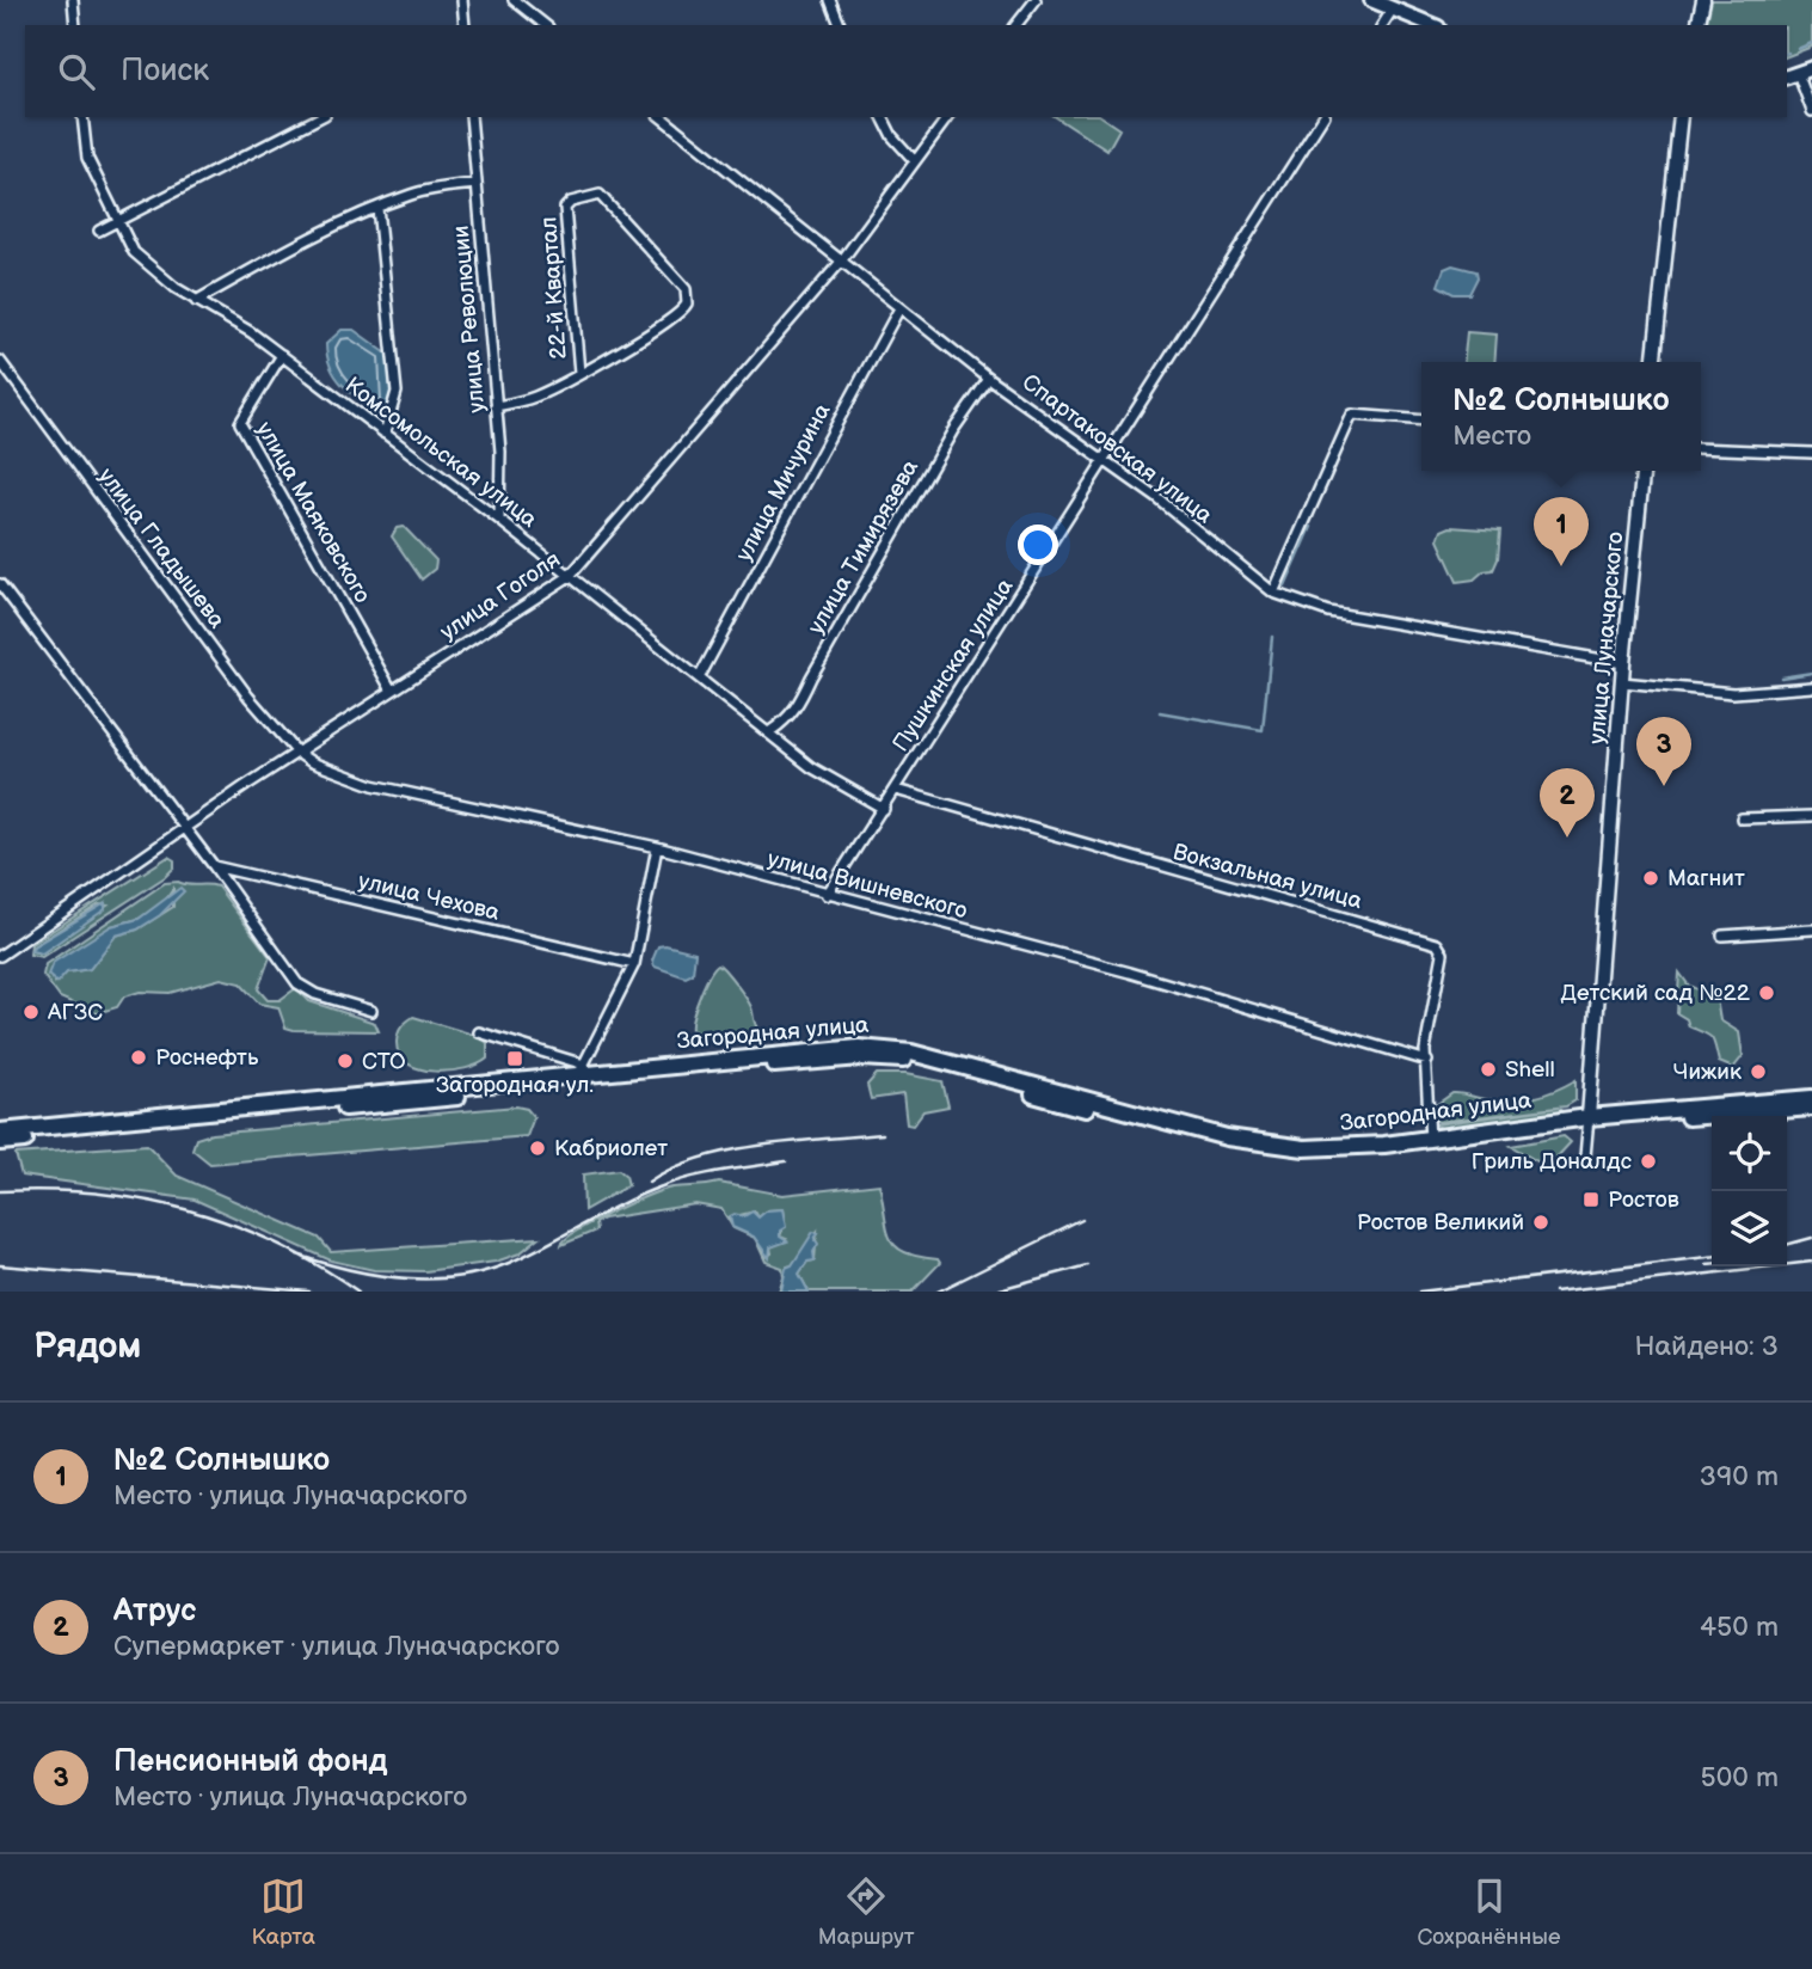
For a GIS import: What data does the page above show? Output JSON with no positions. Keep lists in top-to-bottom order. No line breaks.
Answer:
{"streets":{"highway":["Загородная улица"],"street":["22-й Квартал","улица Революции","Спартаковская улица","Комсомольская улица","улица Мичурина","улица Маяковского","улица Тимирязева","улица Гладышева","улица Гоголя","улица Луначарского","Пушкинская улица","Вокзальная улица","улица Вишневского","улица Чехова"]},"crossings":[["22-й Квартал","улица Революции"],["улица Революции","Комсомольская улица"],["Спартаковская улица","улица Мичурина"],["Спартаковская улица","улица Тимирязева"],["Спартаковская улица","улица Гоголя"],["Спартаковская улица","улица Луначарского"],["Спартаковская улица","Пушкинская улица"],["Комсомольская улица","улица Мичурина"],["Комсомольская улица","улица Маяковского"],["Комсомольская улица","улица Тимирязева"],["Комсомольская улица","улица Гоголя"],["Комсомольская улица","Пушкинская улица"],["улица Маяковского","улица Гоголя"],["улица Гладышева","улица Гоголя"],["улица Гладышева","улица Вишневского"],["улица Гоголя","улица Вишневского"],["улица Луначарского","Загородная улица"],["Пушкинская улица","Вокзальная улица"],["Пушкинская улица","улица Вишневского"],["Вокзальная улица","улица Вишневского"],["Вокзальная улица","Загородная улица"]],"places":{"other":["Магнит","Детский сад №22","АГЗС","Роснефть","СТО","Shell","Чижик","Кабриолет","Гриль Доналдс","Ростов Великий"],"transit":["Загородная ул.","Ростов"]},"page":{"search":"Поиск","popup":["№2 Солнышко","Место"],"pins":["1","3","2"],"heading":["Рядом","Найдено: 3"],"list":[{"mark":"1","name":"№2 Солнышко","note":"Место · улица Луначарского","value":"390 m"},{"mark":"2","name":"Атрус","note":"Супермаркет · улица Луначарского","value":"450 m"},{"mark":"3","name":"Пенсионный фонд","note":"Место · улица Луначарского","value":"500 m"}],"nav":["Карта","Маршрут","Сохранённые"]}}
